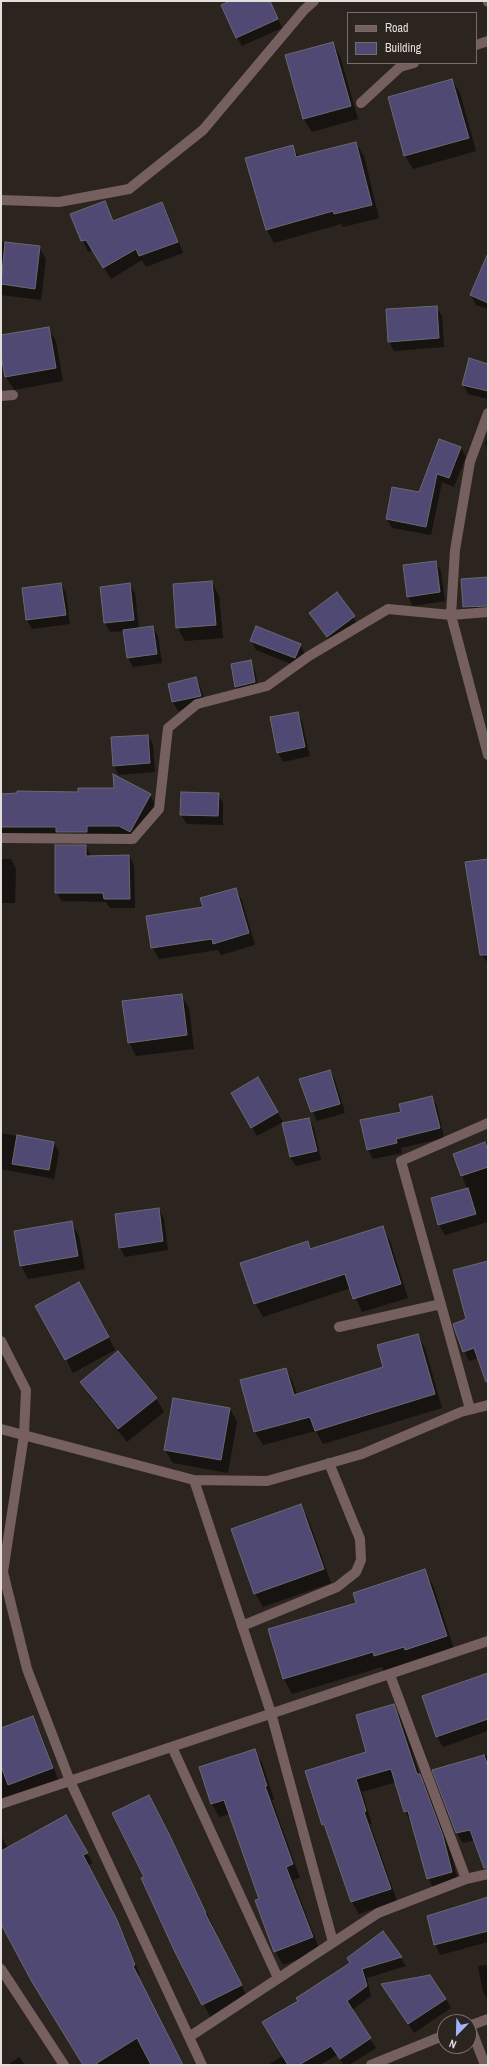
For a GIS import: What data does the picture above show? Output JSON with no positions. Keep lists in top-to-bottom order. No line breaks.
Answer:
{"legend":["Road","Building"],"north":"bottom left"}
